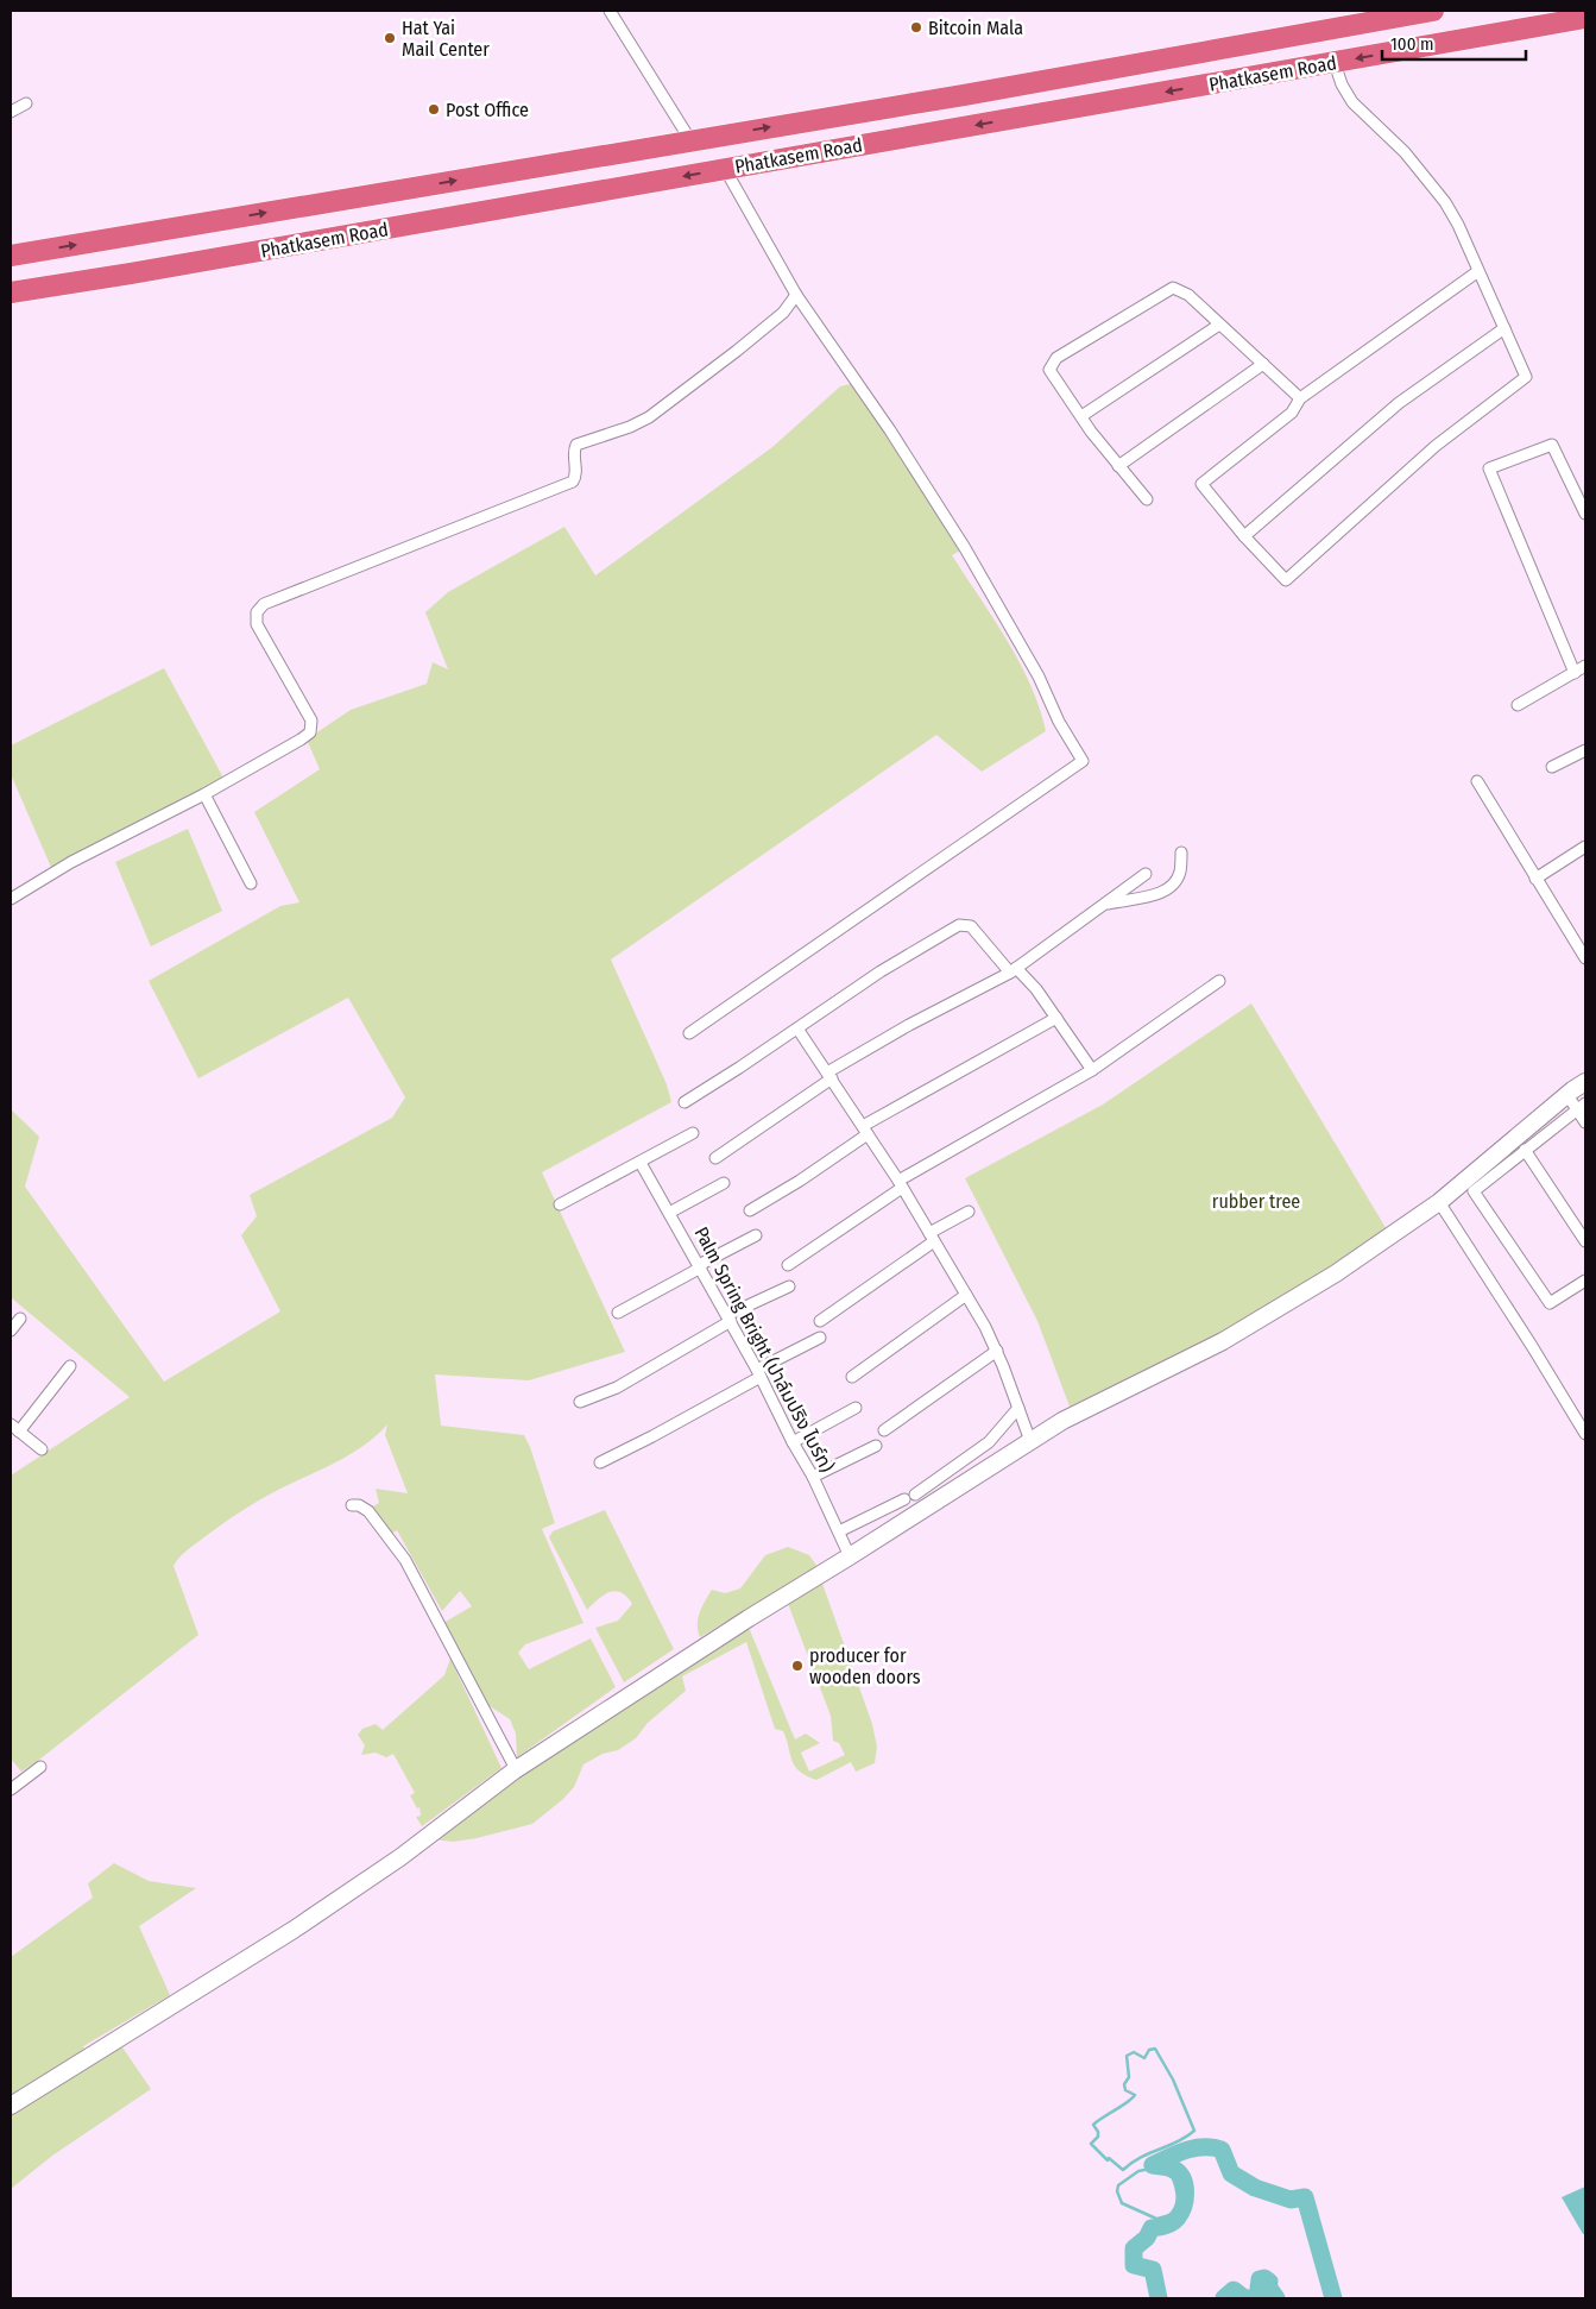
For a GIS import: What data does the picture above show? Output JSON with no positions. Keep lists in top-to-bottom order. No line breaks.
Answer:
{"streets":{"highway":["Phatkasem Road"],"street":["Palm Spring Bright (ปาล์มปริง ไบร์ท)"]},"parks":["rubber tree"],"places":["Bitcoin Mala","Hat Yai Mail Center","Post Office","producer for wooden doors"],"scale_bar":"100 m"}
